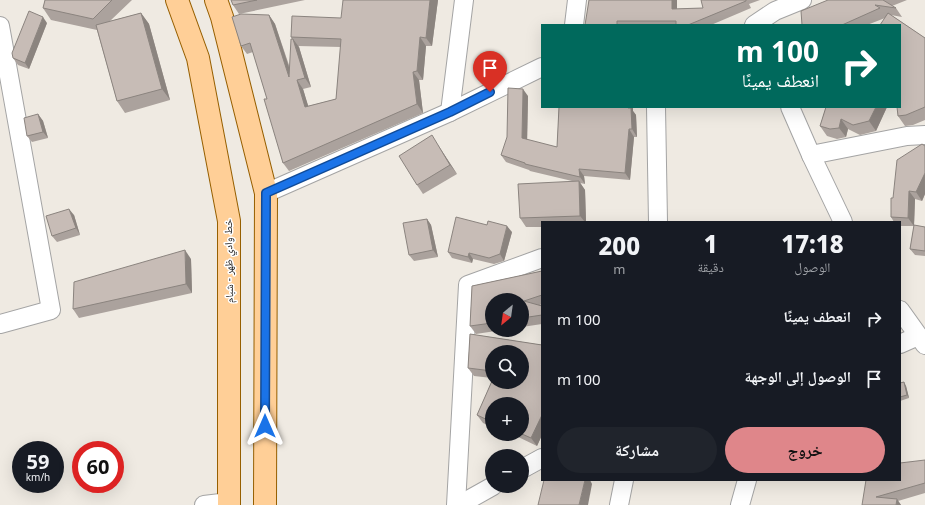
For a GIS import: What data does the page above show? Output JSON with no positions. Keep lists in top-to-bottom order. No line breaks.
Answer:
{"streets":{"main road":["خط وادي ظهر - شبام"]},"north":"bottom left","page":{"turn":["100 m","انعطف يمينًا"],"eta":["17:18","الوصول","1","دقيقة","200","m"],"list":[{"name":"انعطف يمينًا","value":"100 m"},{"name":"الوصول إلى الوجهة","value":"100 m"}],"map_buttons":["+","−"],"buttons":["خروج","مشاركة"],"speed":"59 km/h","limit":"60"}}
